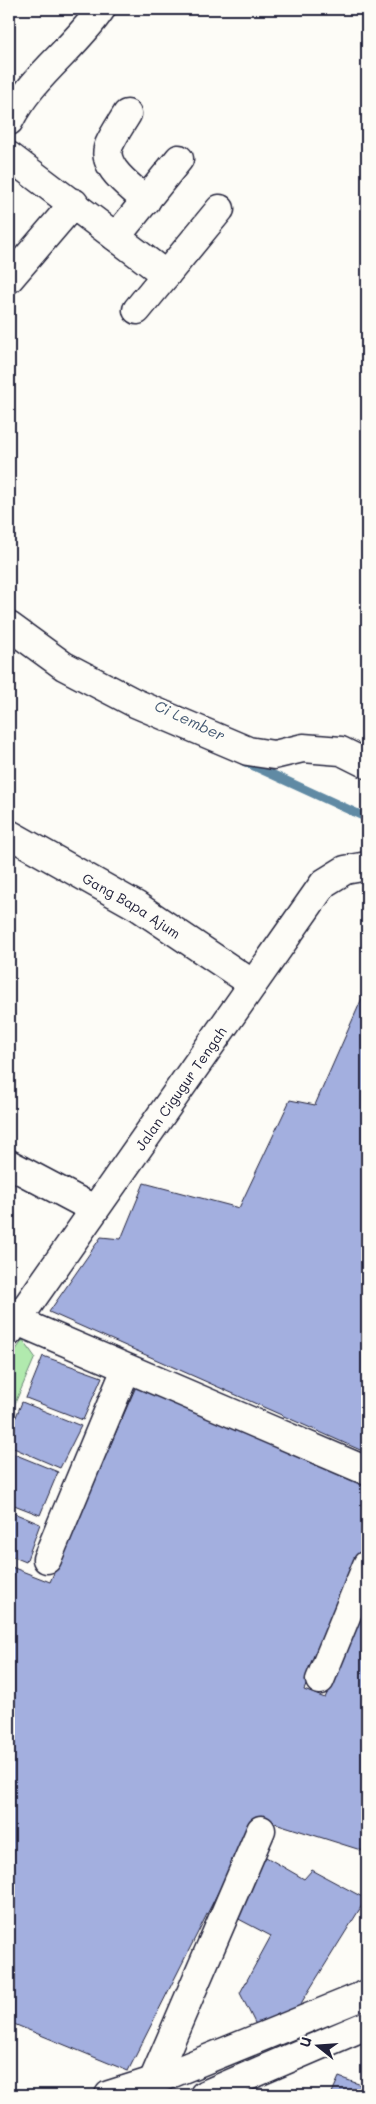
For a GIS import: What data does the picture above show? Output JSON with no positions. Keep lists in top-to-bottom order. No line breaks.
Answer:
{"streets":{"street":["Gang Bapa Ajum","Jalan Cigugur Tengah"]},"crossings":[["Gang Bapa Ajum","Jalan Cigugur Tengah"]],"water":["Ci Lember"],"north":"left"}
